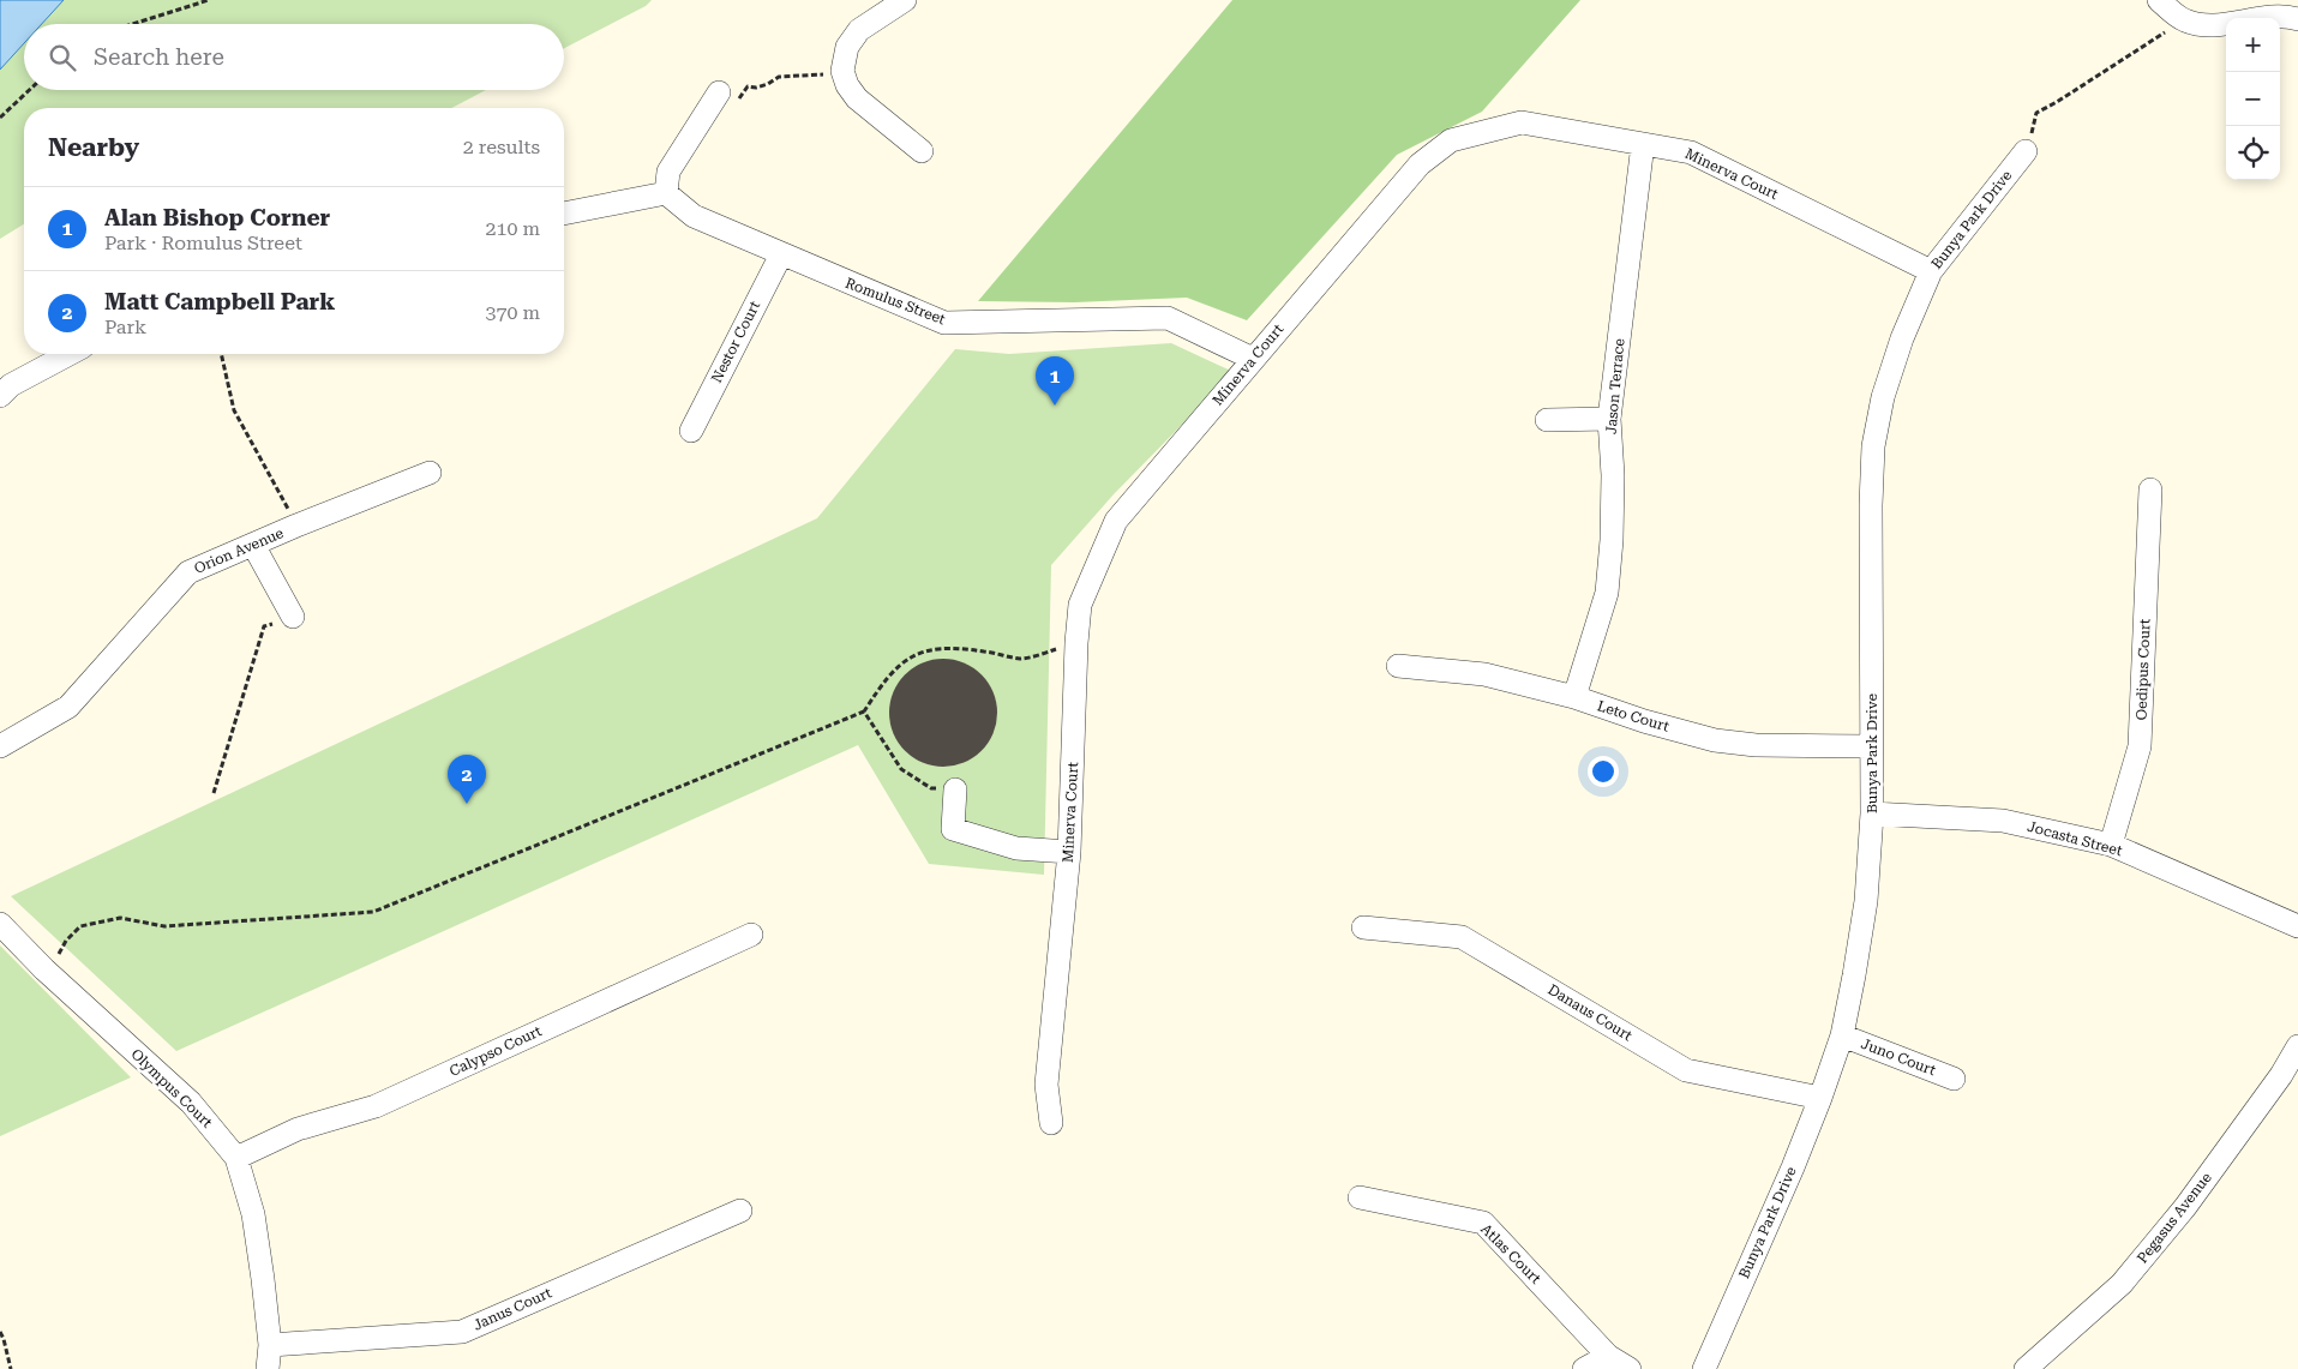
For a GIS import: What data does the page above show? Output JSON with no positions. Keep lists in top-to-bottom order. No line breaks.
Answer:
{"streets":{"street":["Minerva Court","Bunya Park Drive","Romulus Street","Nestor Court","Jason Terrace","Orion Avenue","Oedipus Court","Leto Court","Jocasta Street","Danaus Court","Calypso Court","Juno Court","Olympus Court","Pegasus Avenue","Atlas Court","Janus Court"]},"crossings":[["Minerva Court","Bunya Park Drive"],["Minerva Court","Romulus Street"],["Minerva Court","Jason Terrace"],["Bunya Park Drive","Leto Court"],["Bunya Park Drive","Jocasta Street"],["Bunya Park Drive","Danaus Court"],["Bunya Park Drive","Juno Court"],["Romulus Street","Nestor Court"],["Jason Terrace","Leto Court"],["Oedipus Court","Jocasta Street"],["Calypso Court","Olympus Court"],["Olympus Court","Janus Court"]],"page":{"map_buttons":["+","−"],"search":"Search here","heading":["Nearby","2 results"],"list":[{"mark":"1","name":"Alan Bishop Corner","note":"Park · Romulus Street","value":"210 m"},{"mark":"2","name":"Matt Campbell Park","note":"Park","value":"370 m"}],"pins":["1","2"]}}
